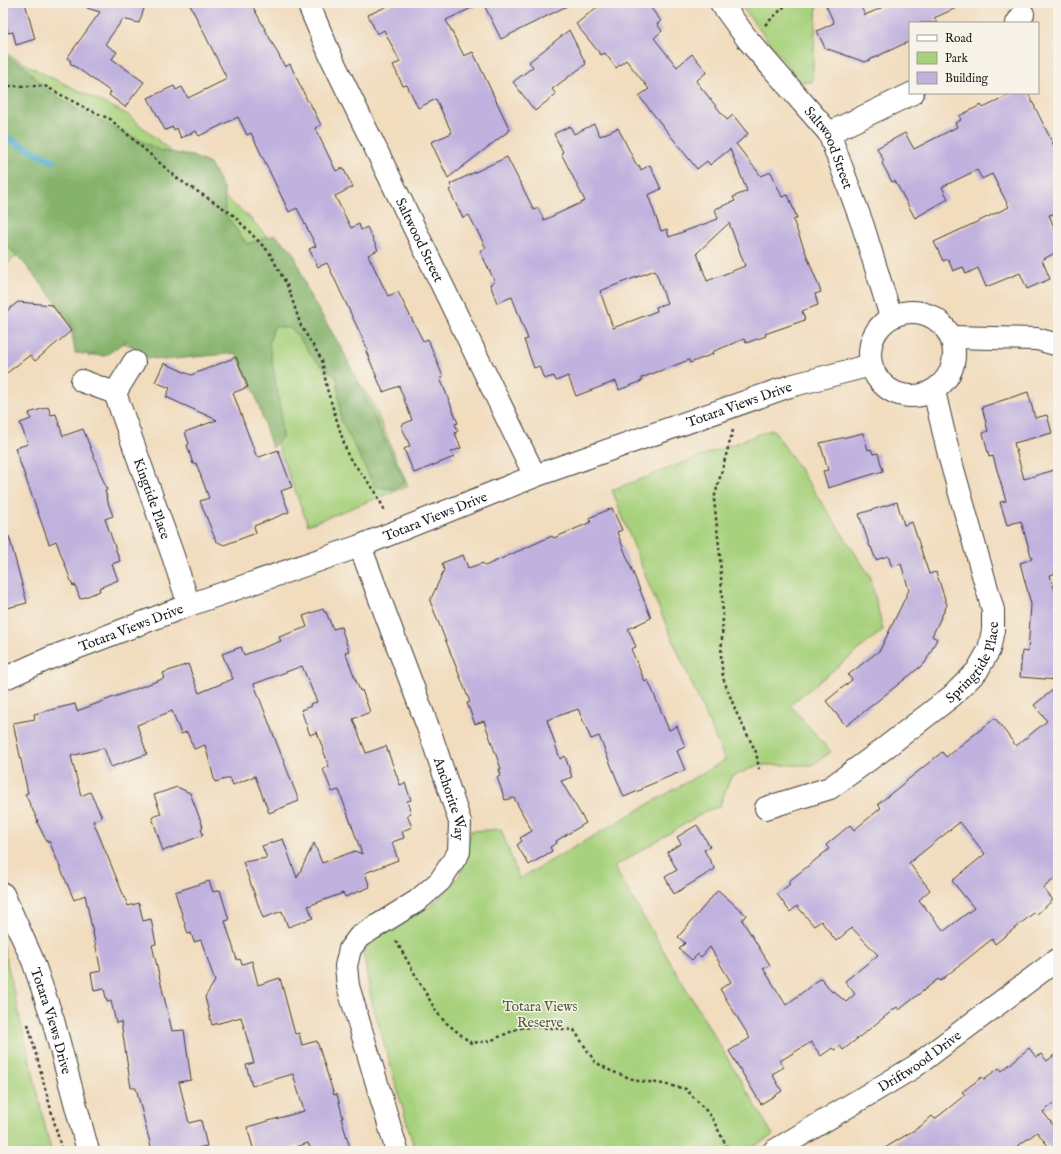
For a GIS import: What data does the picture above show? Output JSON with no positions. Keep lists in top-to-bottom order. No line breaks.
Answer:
{"streets":{"street":["Saltwood Street","Totara Views Drive","Kingtide Place","Springtide Place","Anchorite Way","Driftwood Drive"]},"crossings":[["Saltwood Street","Totara Views Drive"],["Saltwood Street","Springtide Place"],["Totara Views Drive","Kingtide Place"],["Totara Views Drive","Springtide Place"],["Totara Views Drive","Anchorite Way"]],"parks":["Totara Views Reserve"],"legend":["Road","Park","Building"]}
